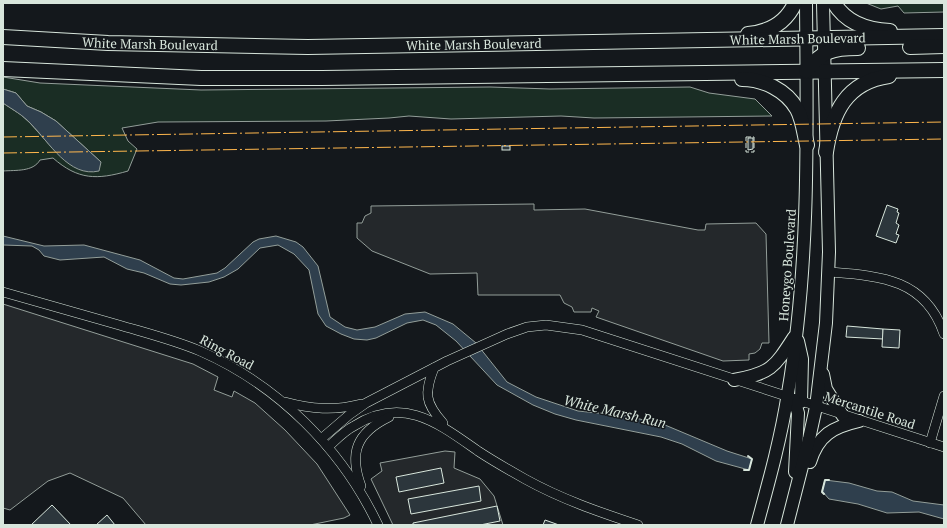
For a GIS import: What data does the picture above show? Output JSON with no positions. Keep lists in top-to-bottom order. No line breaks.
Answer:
{"streets":{"highway":["White Marsh Boulevard"],"main road":["Honeygo Boulevard"],"street":["Ring Road","Mercantile Road"]},"crossings":[["White Marsh Boulevard","Honeygo Boulevard"]],"water":["White Marsh Run"]}
